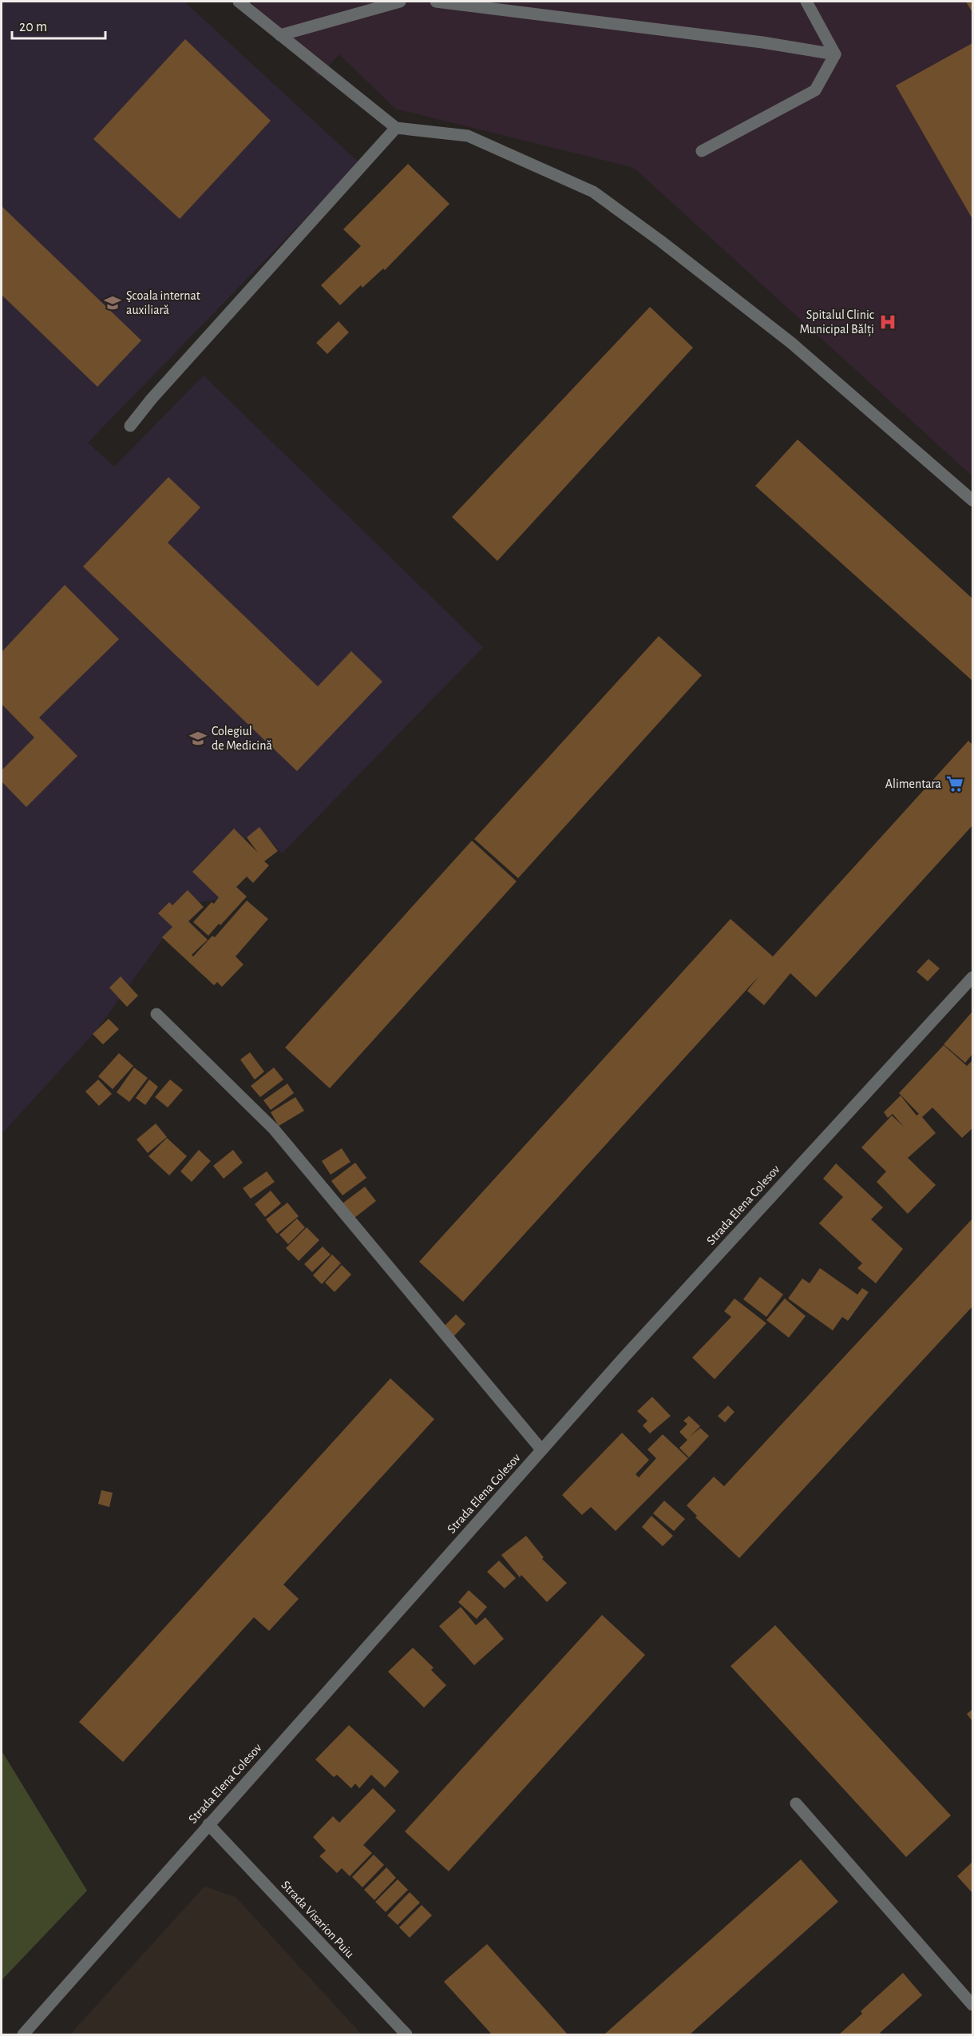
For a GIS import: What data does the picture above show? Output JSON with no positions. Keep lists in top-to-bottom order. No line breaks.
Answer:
{"streets":{"street":["Strada Elena Colesov","Strada Visarion Puiu"]},"crossings":[["Strada Elena Colesov","Strada Visarion Puiu"]],"places":{"school or university":["Şcoala internat auxiliară","Colegiul de Medicină"],"hospital":["Spitalul Clinic Municipal Bălți"],"supermarket":["Alimentara"]},"scale_bar":"20 m"}
